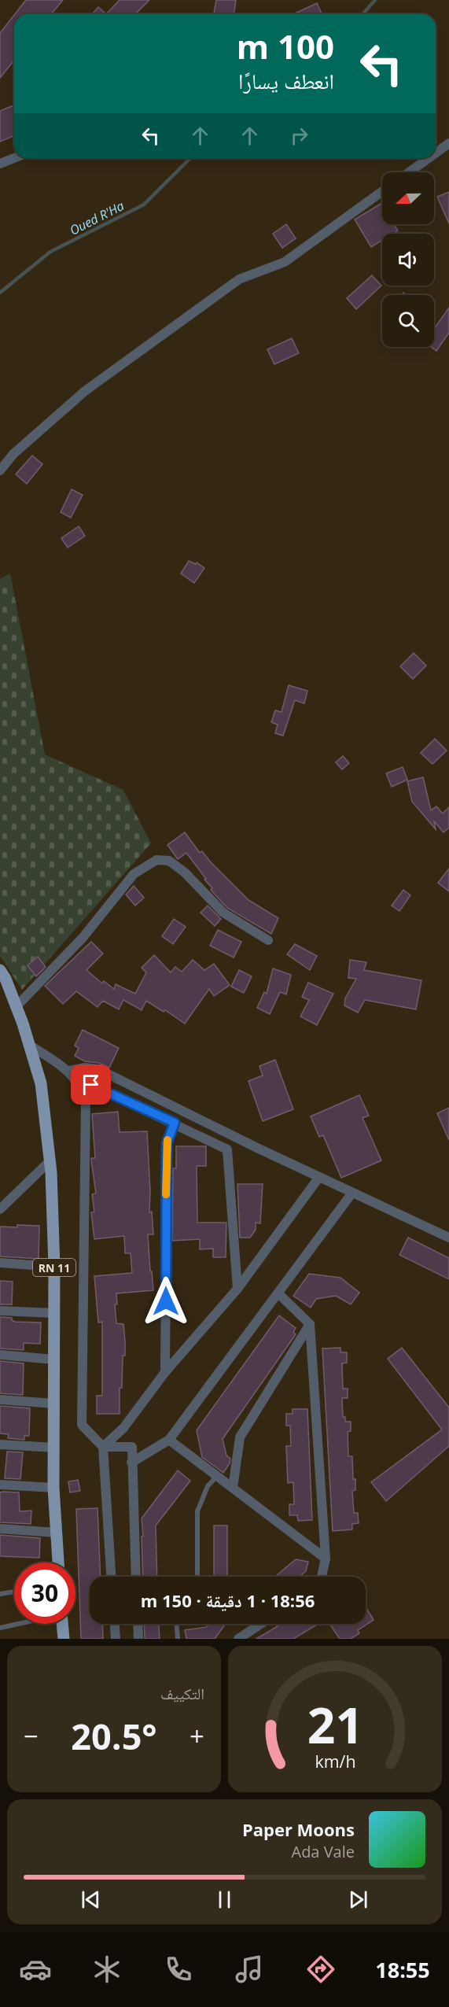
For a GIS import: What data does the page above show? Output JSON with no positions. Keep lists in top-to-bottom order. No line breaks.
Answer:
{"streets":{"main road":["RN 11"]},"water":["Oued R'Ha"],"north":"left","page":{"turn":["100 m","انعطف يسارًا"],"limit":"30","trip":"18:56 · 1 دقيقة · 150 m","tile":"التكييف","heat":["−","20.5°","+"],"song":["Paper Moons","Ada Vale"],"tabs":"18:55","gauge":["21","km/h"]}}
